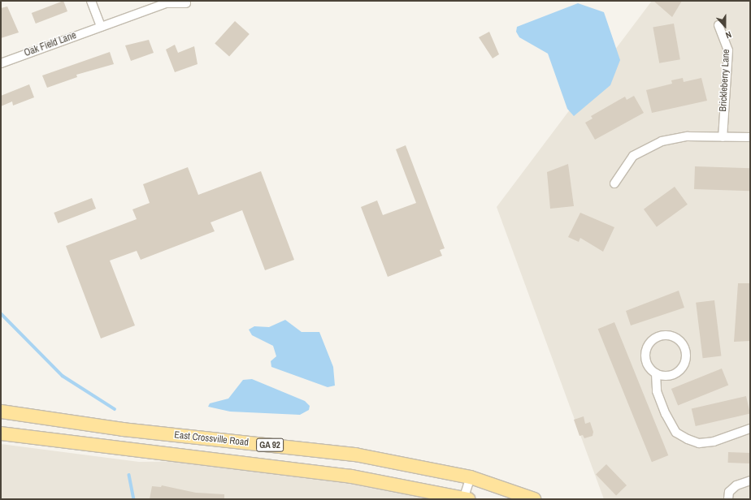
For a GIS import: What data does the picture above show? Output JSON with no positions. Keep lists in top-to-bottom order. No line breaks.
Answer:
{"streets":{"main road":["East Crossville Road","GA 92"],"street":["Oak Field Lane","Brickleberry Lane"]},"north":"bottom"}
